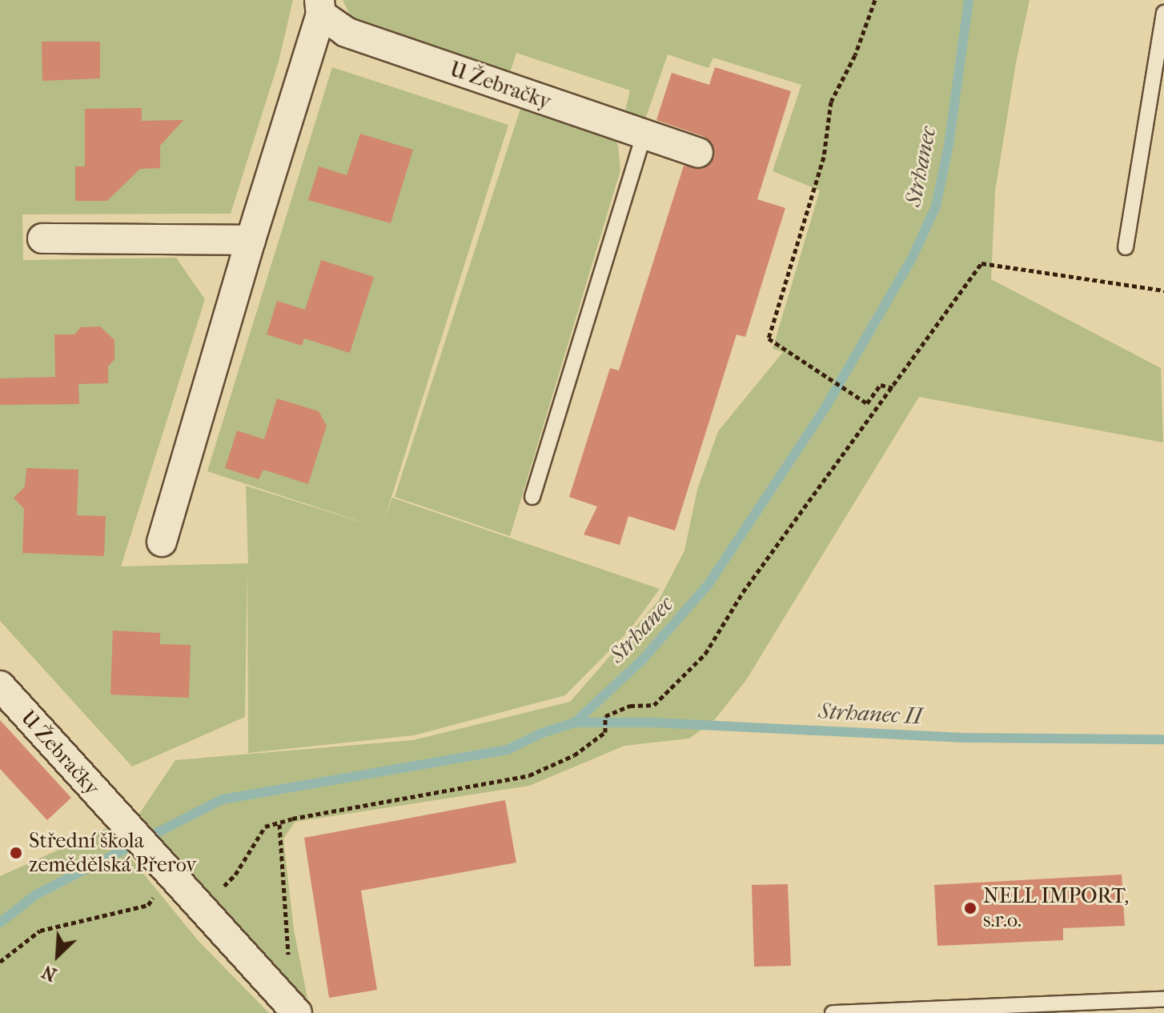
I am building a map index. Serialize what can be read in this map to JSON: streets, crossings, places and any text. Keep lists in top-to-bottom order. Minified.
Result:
{"streets":{"street":["U Žebračky"]},"water":["Strhanec","Strhanec II"],"places":["Střední škola zemědělská Přerov","NELL IMPORT, s.r.o."],"north":"bottom left"}
